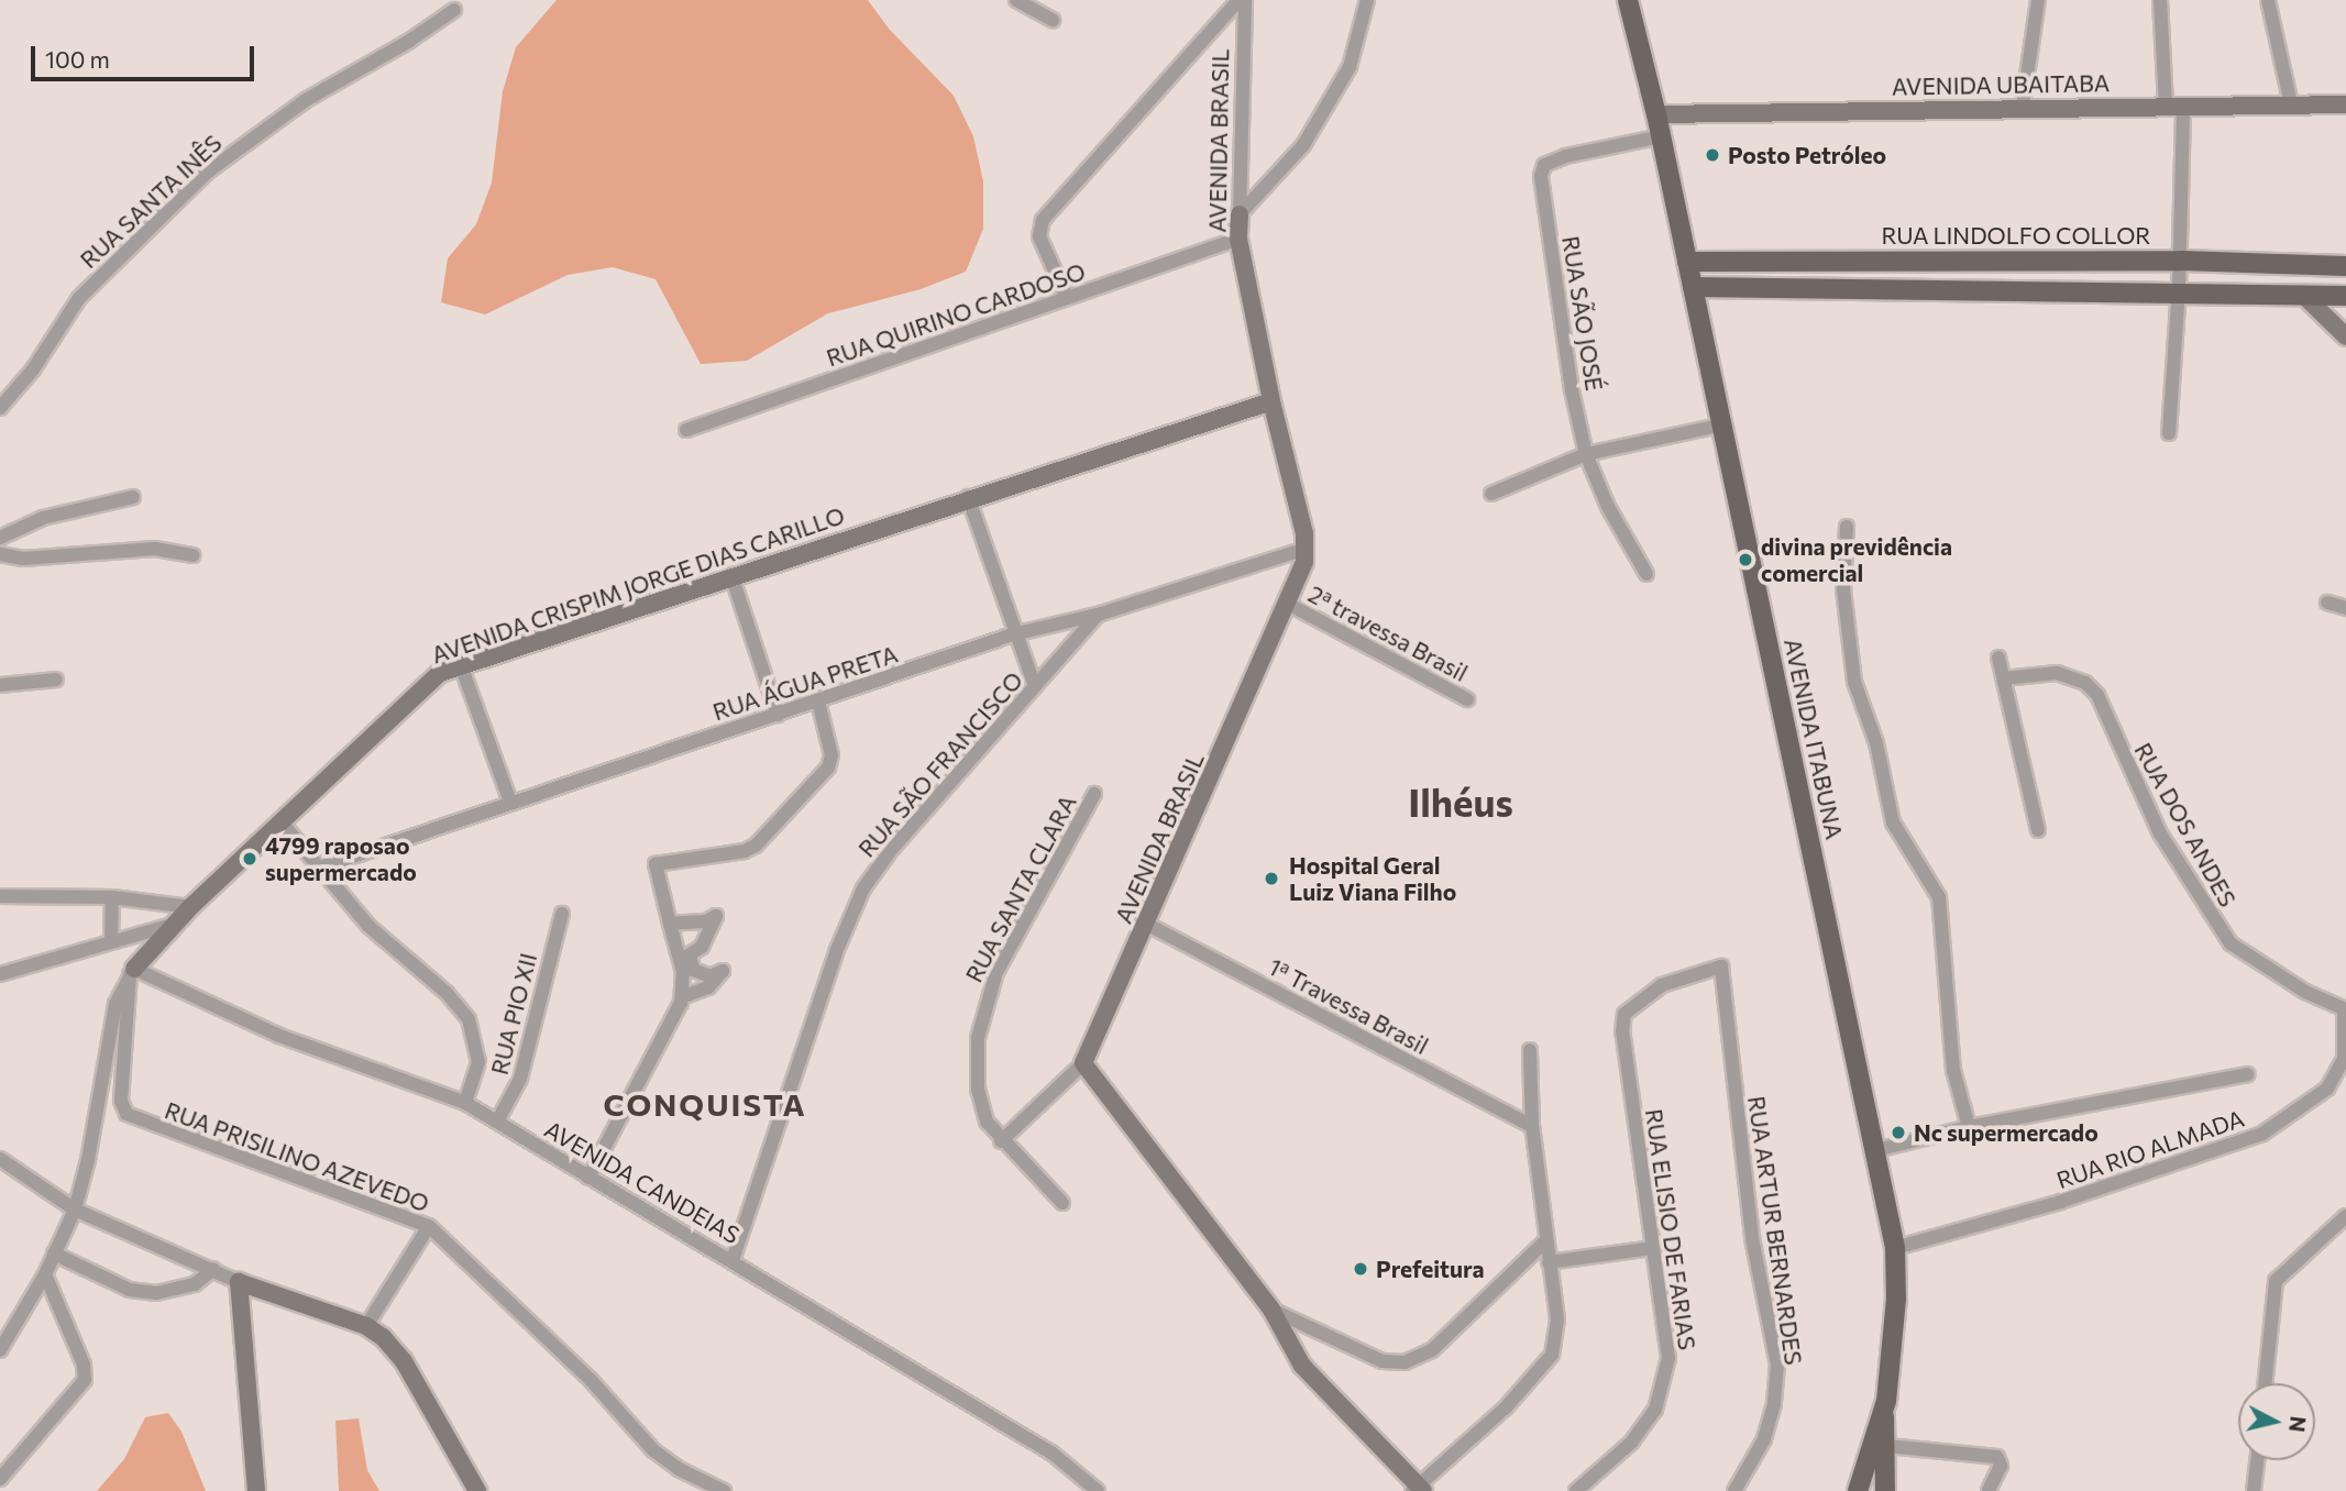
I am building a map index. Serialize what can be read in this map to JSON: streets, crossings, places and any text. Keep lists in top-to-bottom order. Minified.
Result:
{"streets":{"main road":["RUA LINDOLFO COLLOR","AVENIDA ITABUNA"],"street":["AVENIDA UBAITABA","AVENIDA BRASIL","RUA SANTA INÊS","RUA SÃO JOSÉ","RUA QUIRINO CARDOSO","AVENIDA CRISPIM JORGE DIAS CARILLO","2ª travessa Brasil","RUA ÁGUA PRETA","RUA SÃO FRANCISCO","RUA DOS ANDES","RUA SANTA CLARA","1ª Travessa Brasil","RUA PIO XII","RUA RIO ALMADA","RUA PRISILINO AZEVEDO","AVENIDA CANDEIAS","RUA ELISIO DE FARIAS","RUA ARTUR BERNARDES"]},"crossings":[["AVENIDA UBAITABA","AVENIDA ITABUNA"],["AVENIDA BRASIL","RUA QUIRINO CARDOSO"],["AVENIDA BRASIL","AVENIDA CRISPIM JORGE DIAS CARILLO"],["AVENIDA BRASIL","2ª travessa Brasil"],["AVENIDA BRASIL","RUA ÁGUA PRETA"],["AVENIDA BRASIL","1ª Travessa Brasil"],["RUA LINDOLFO COLLOR","AVENIDA ITABUNA"],["RUA SÃO JOSÉ","AVENIDA ITABUNA"],["AVENIDA CRISPIM JORGE DIAS CARILLO","RUA PRISILINO AZEVEDO"],["AVENIDA CRISPIM JORGE DIAS CARILLO","AVENIDA CANDEIAS"],["RUA ÁGUA PRETA","RUA SÃO FRANCISCO"],["AVENIDA ITABUNA","RUA RIO ALMADA"],["RUA SÃO FRANCISCO","AVENIDA CANDEIAS"],["RUA DOS ANDES","RUA RIO ALMADA"],["RUA PIO XII","AVENIDA CANDEIAS"],["RUA PRISILINO AZEVEDO","AVENIDA CANDEIAS"],["RUA ELISIO DE FARIAS","RUA ARTUR BERNARDES"]],"districts":["Ilhéus","CONQUISTA"],"places":["Posto Petróleo","divina previdência comercial","4799 raposao supermercado","Hospital Geral Luiz Viana Filho","Nc supermercado","Prefeitura"],"scale_bar":"100 m","north":"right"}
